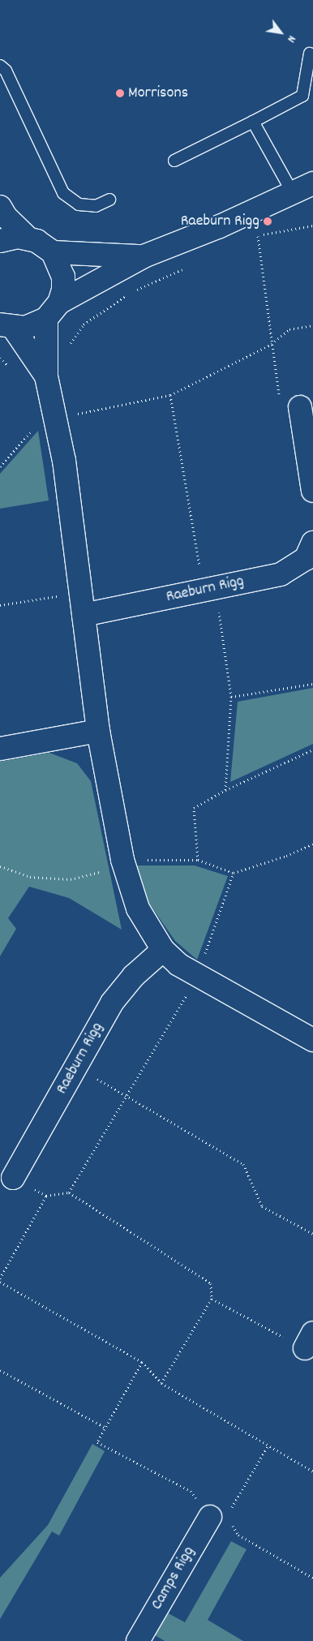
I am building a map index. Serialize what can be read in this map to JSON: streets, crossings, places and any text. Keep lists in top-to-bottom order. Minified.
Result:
{"streets":{"street":["Raeburn Rigg","Camps Rigg"]},"places":["Morrisons","Raeburn Rigg"],"north":"bottom right"}
